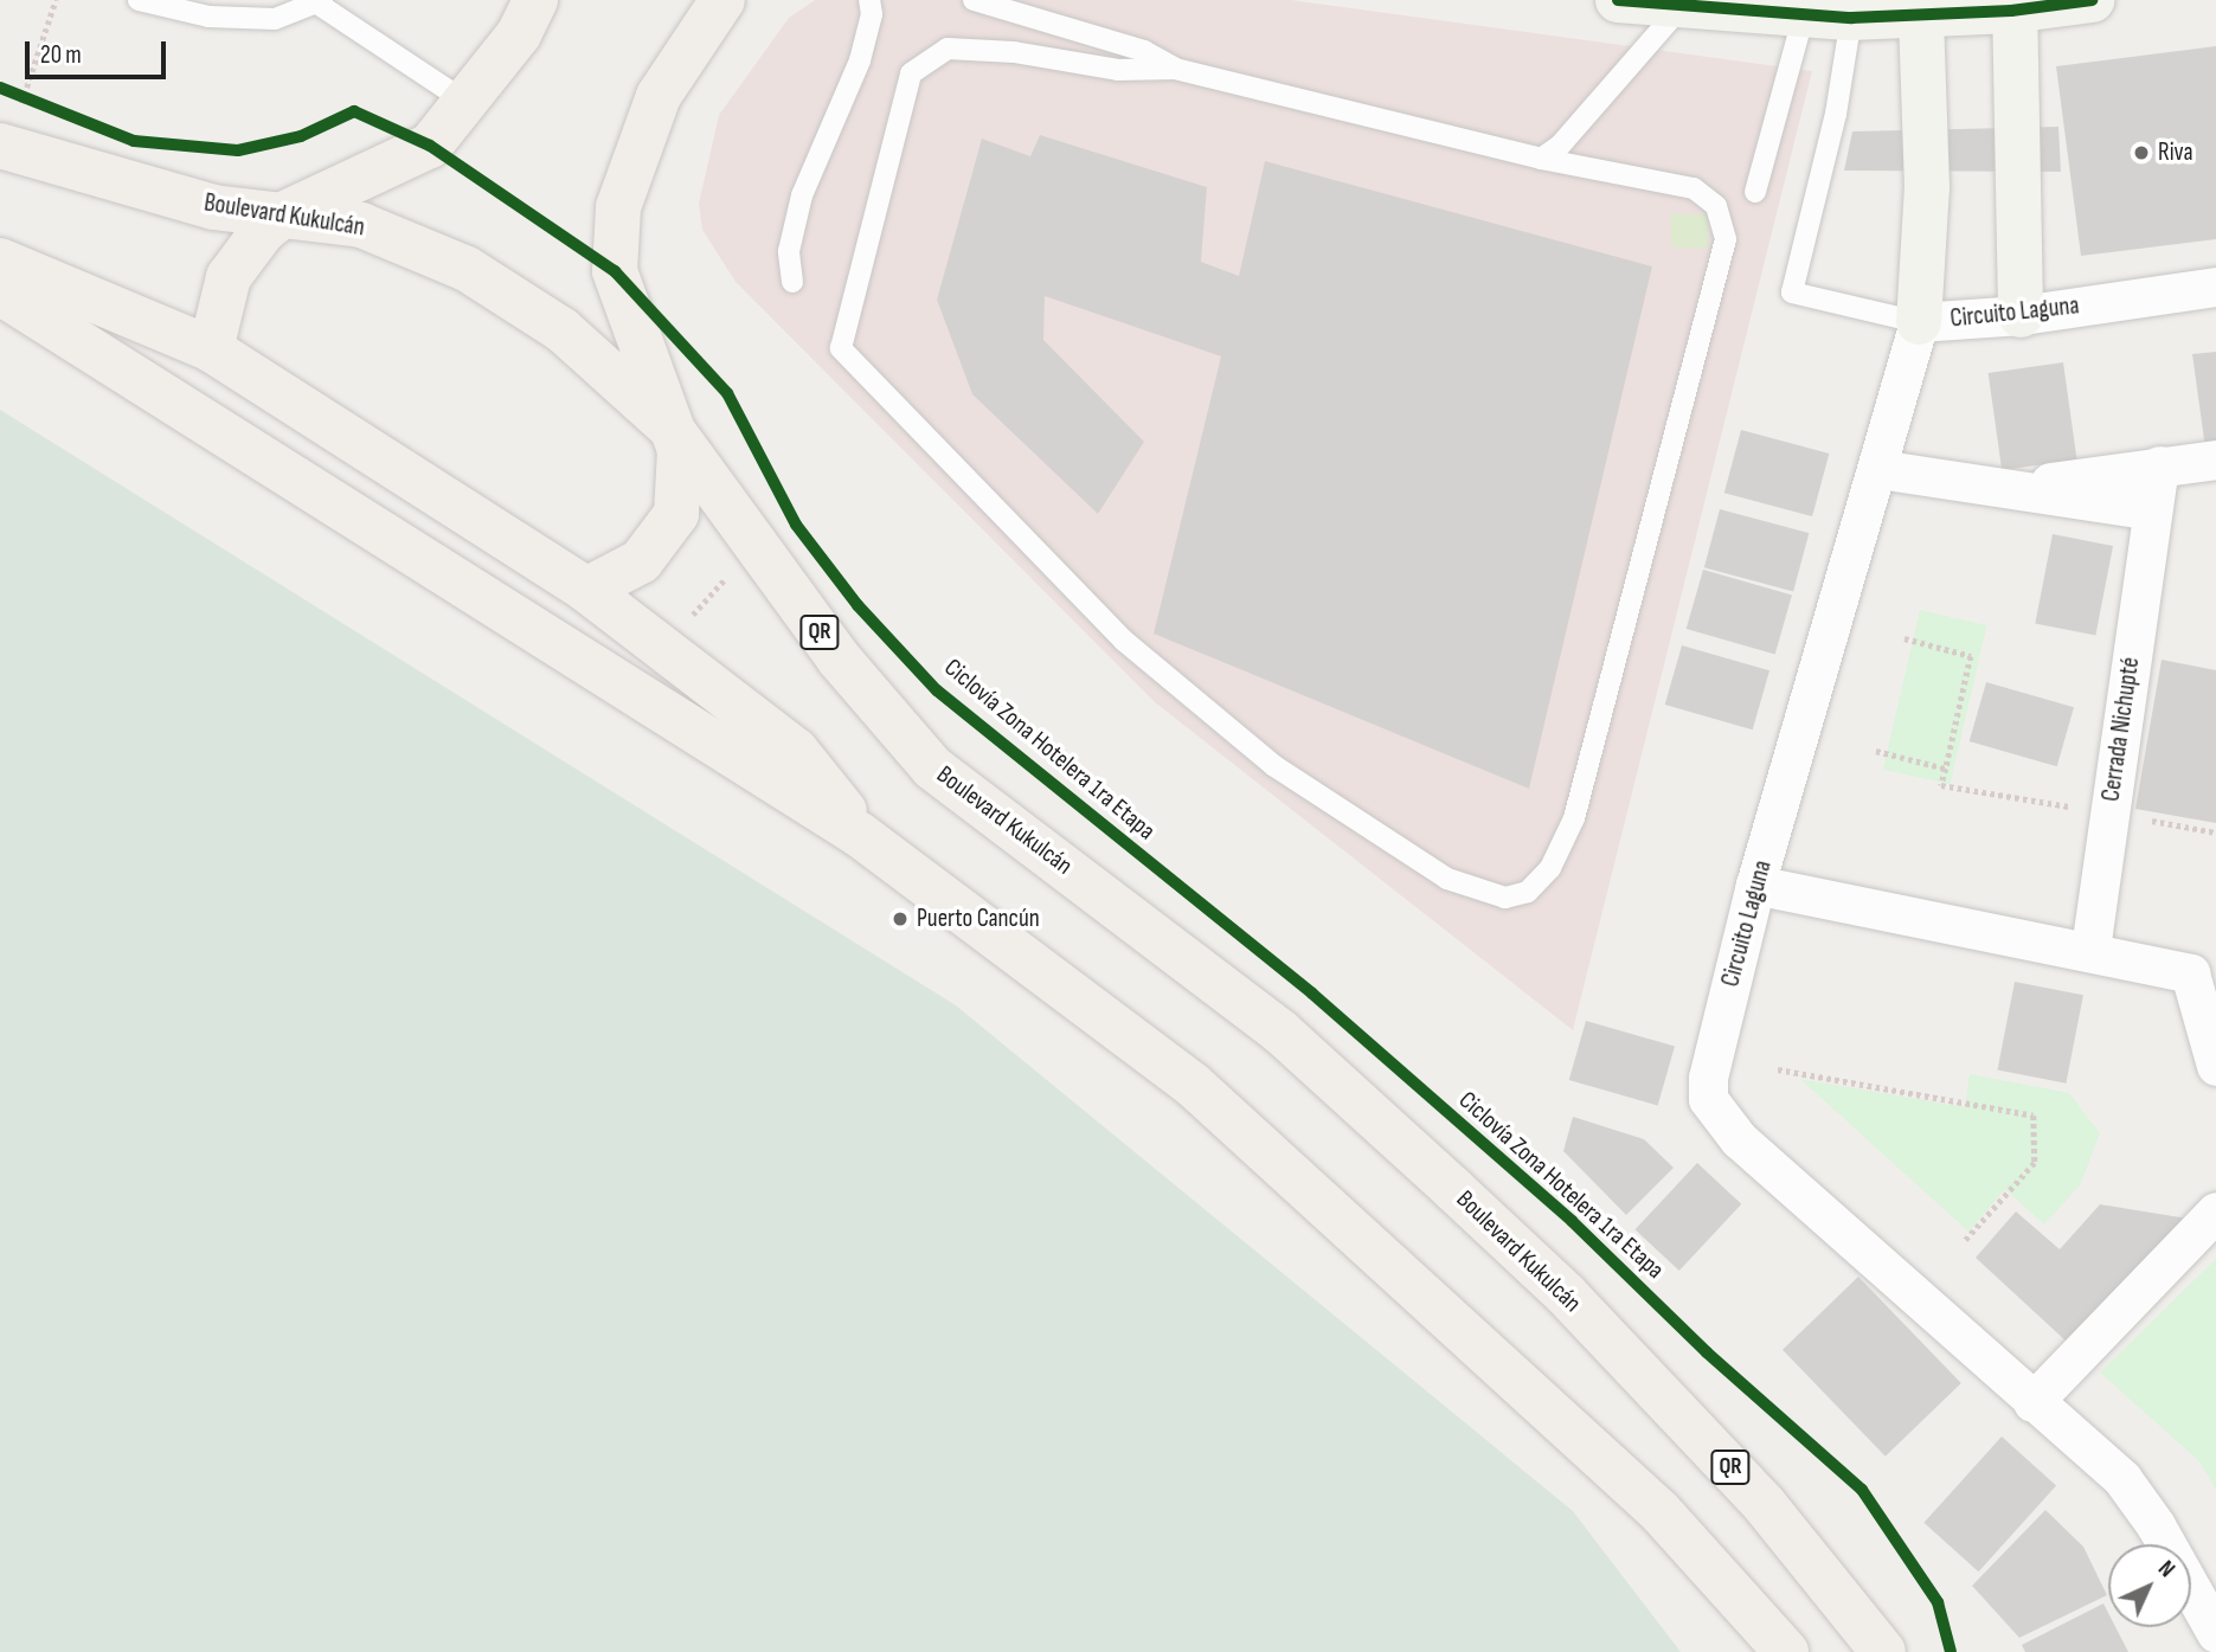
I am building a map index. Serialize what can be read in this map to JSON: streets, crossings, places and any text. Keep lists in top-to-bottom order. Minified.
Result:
{"streets":{"main road":["Boulevard Kukulcán","QR"],"street":["Circuito Laguna","Cerrada Nichupté"],"cycle path":["Ciclovía Zona Hotelera 1ra Etapa"]},"places":["Riva","Puerto Cancún"],"scale_bar":"20 m","north":"top right"}
